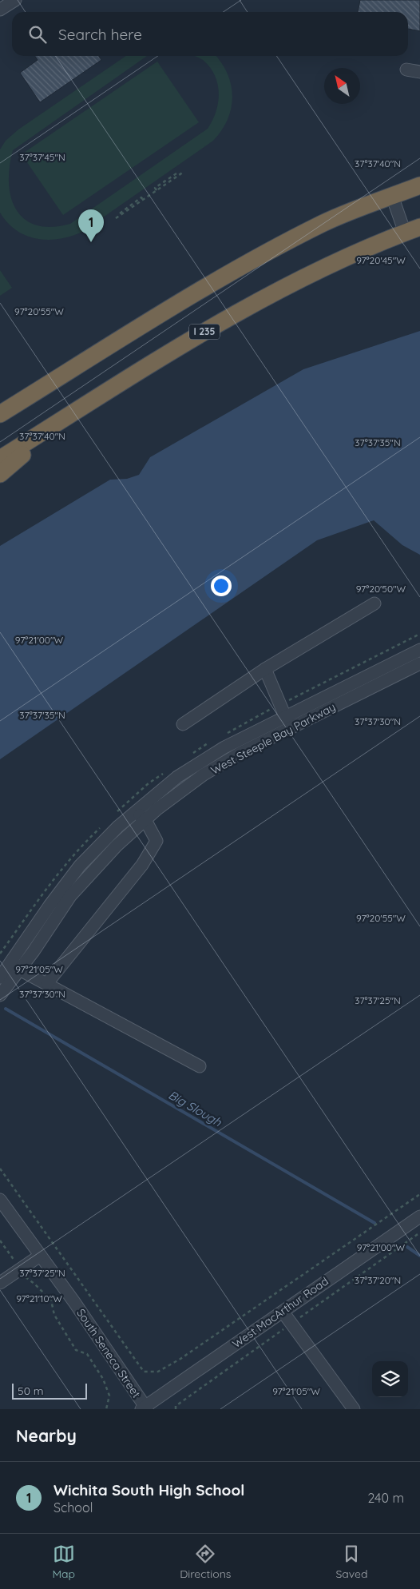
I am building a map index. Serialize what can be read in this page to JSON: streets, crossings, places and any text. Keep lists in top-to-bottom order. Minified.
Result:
{"streets":{"highway":["I 235"],"street":["West Steeple Bay Parkway","West MacArthur Road","South Seneca Street"]},"crossings":[["West MacArthur Road","South Seneca Street"]],"water":["Big Slough"],"scale_bar":"50 m","north":"top left","page":{"search":"Search here","pins":"1","scale":"50 m","heading":"Nearby","list":[{"mark":"1","name":"Wichita South High School","note":"School","value":"240 m"}],"nav":["Map","Directions","Saved"]},"coordinates":["37°37'45\"N","37°37'40\"N","97°20'45\"W","97°20'55\"W","37°37'35\"N","97°20'50\"W","97°21'00\"W","37°37'30\"N","97°21'05\"W","37°37'25\"N","37°37'20\"N","97°21'10\"W"]}
